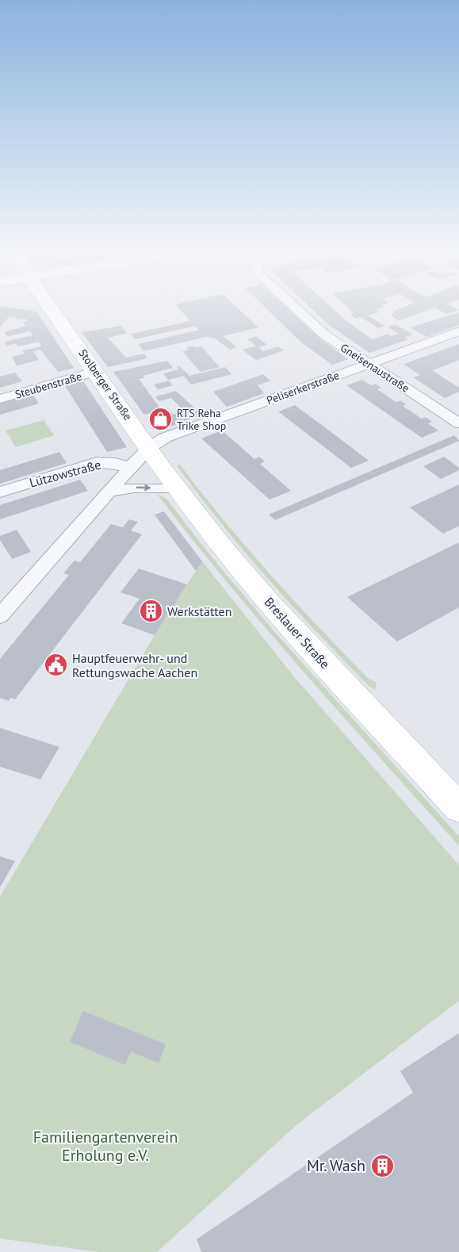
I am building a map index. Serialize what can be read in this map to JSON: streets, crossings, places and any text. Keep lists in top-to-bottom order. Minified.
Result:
{"streets":{"main road":["Stolberger Straße","Breslauer Straße"],"street":["Gneisenaustraße","Steubenstraße","Peliserkerstraße","Lützowstraße"]},"crossings":[["Gneisenaustraße","Peliserkerstraße"],["Stolberger Straße","Steubenstraße"],["Stolberger Straße","Peliserkerstraße"],["Stolberger Straße","Breslauer Straße"],["Peliserkerstraße","Breslauer Straße"]],"parks":["Familiengartenverein Erholung e.V."],"places":{"shop":["RTS Reha Trike Shop"],"building":["Werkstätten","Mr. Wash"],"public building":["Hauptfeuerwehr- und Rettungswache Aachen"]}}
